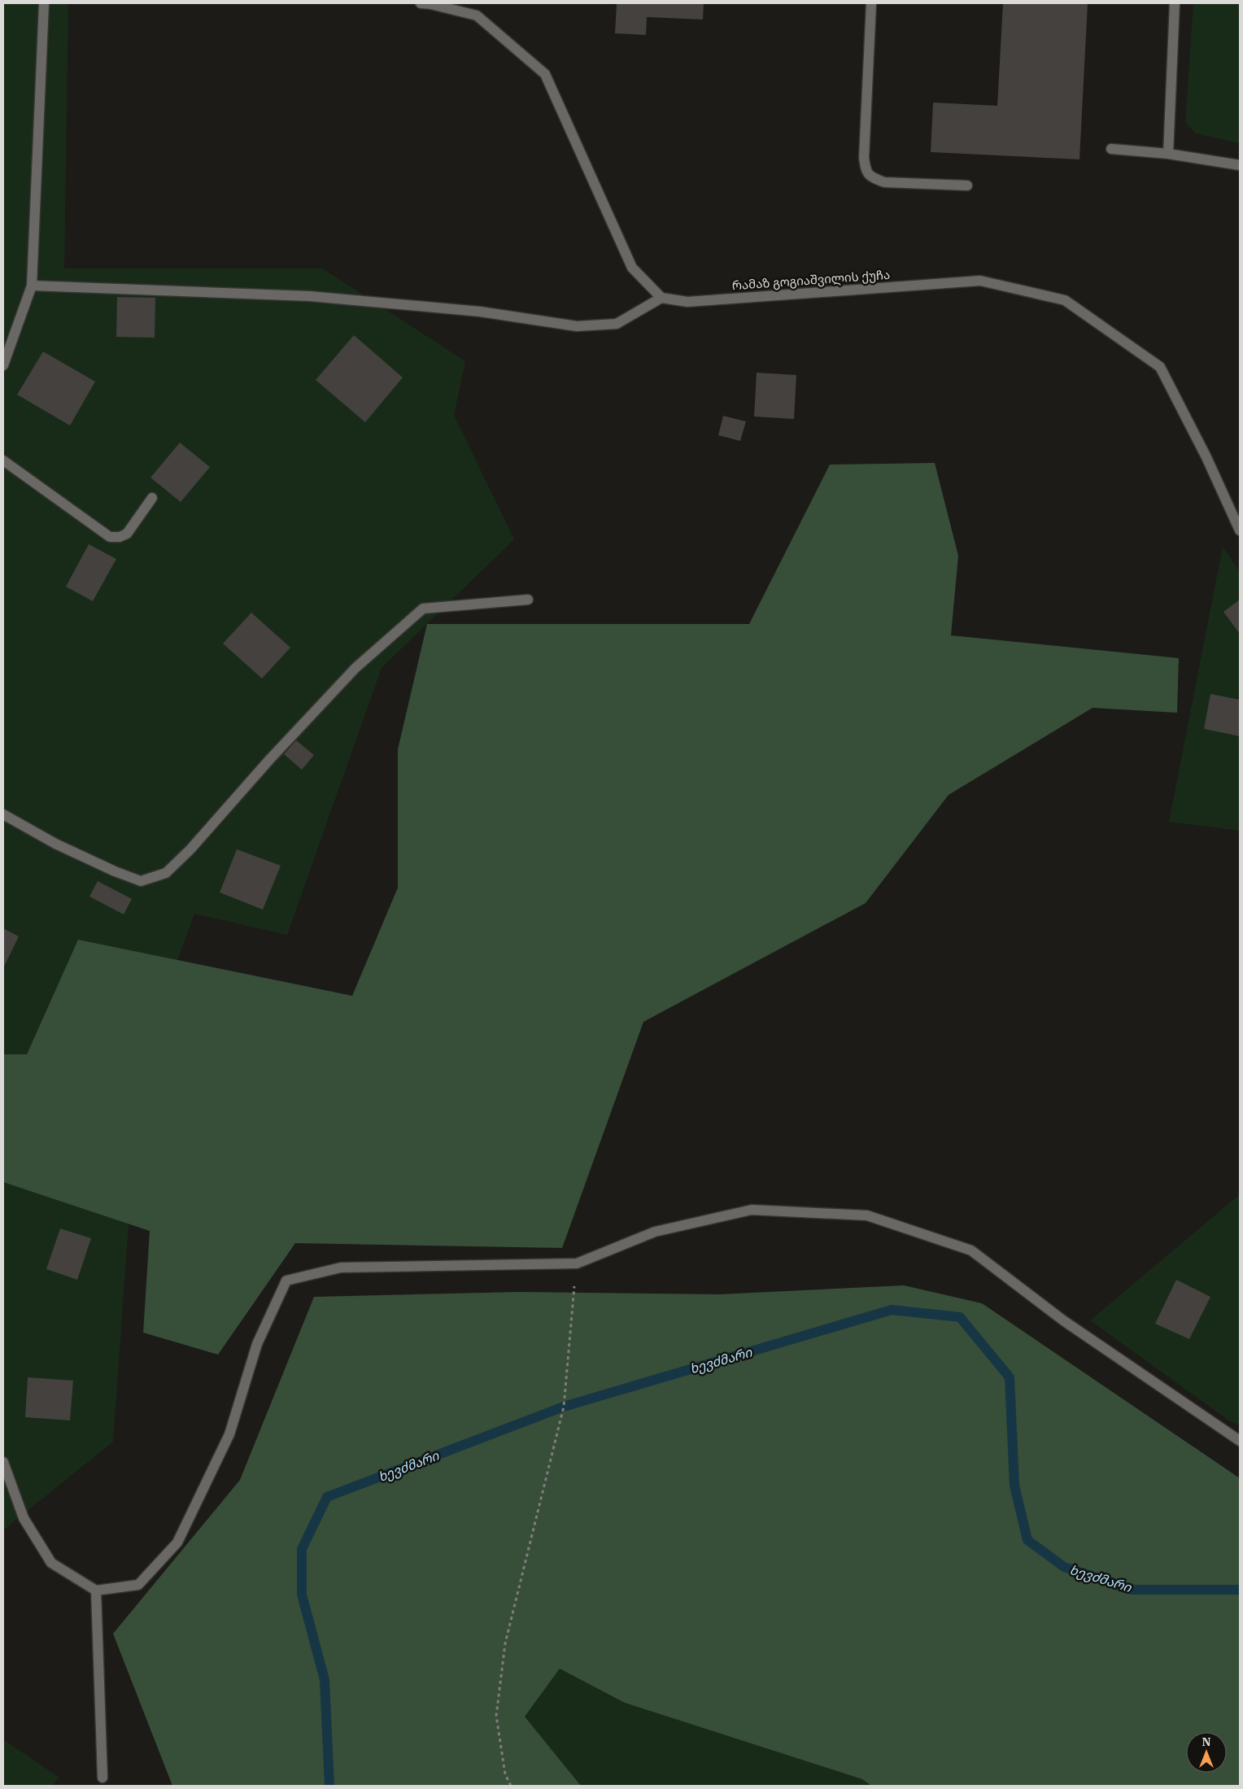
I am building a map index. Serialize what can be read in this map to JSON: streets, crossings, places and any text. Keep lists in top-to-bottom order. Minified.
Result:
{"streets":{"street":["რამაზ გოგიაშვილის ქუჩა"]},"water":["ხევძმარი"],"north":"top"}
